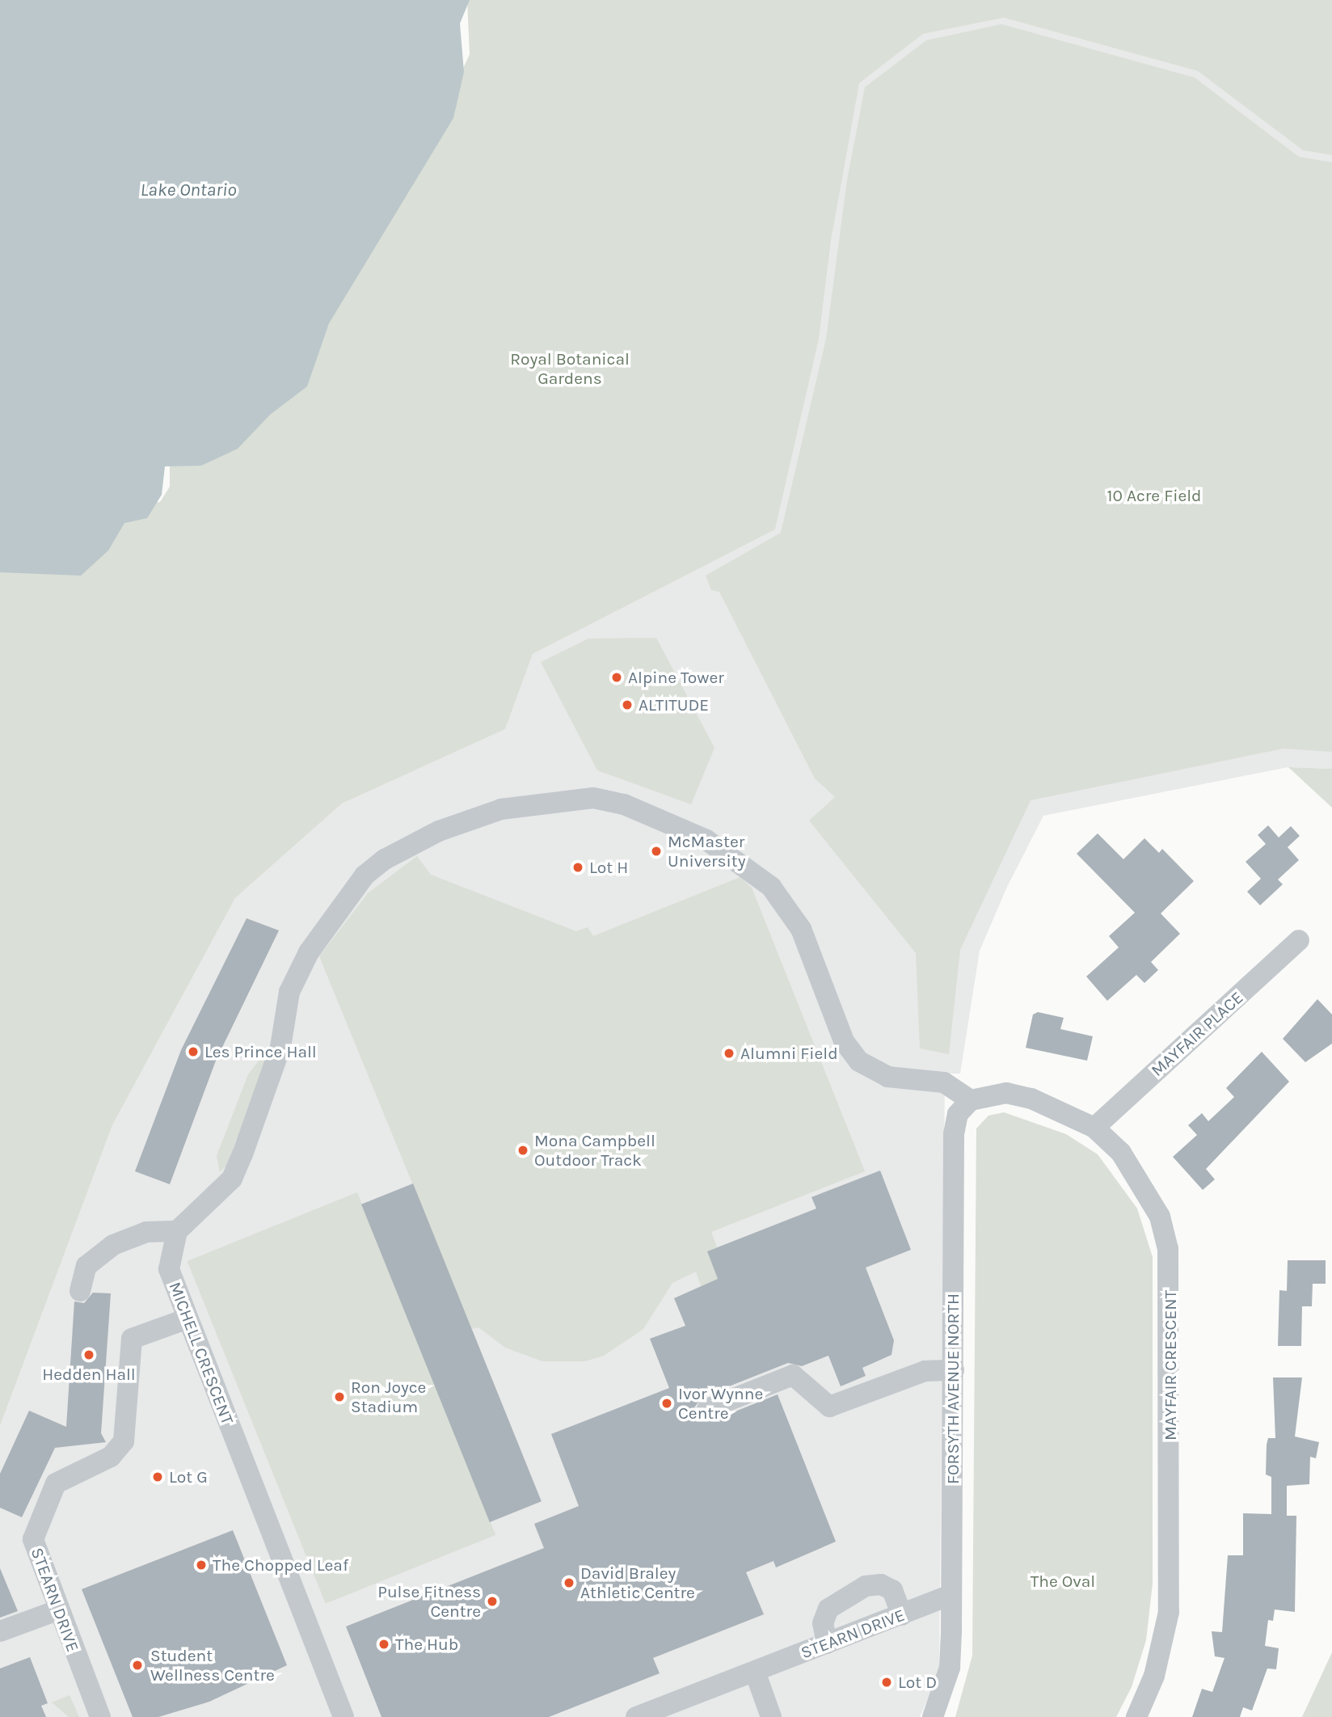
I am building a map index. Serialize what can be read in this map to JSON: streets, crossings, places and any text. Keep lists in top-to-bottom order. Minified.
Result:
{"streets":{"street":["MAYFAIR PLACE","MICHELL CRESCENT","MAYFAIR CRESCENT","FORSYTH AVENUE NORTH","STEARN DRIVE"]},"crossings":[["MAYFAIR PLACE","MAYFAIR CRESCENT"],["MICHELL CRESCENT","STEARN DRIVE"],["MAYFAIR CRESCENT","FORSYTH AVENUE NORTH"],["FORSYTH AVENUE NORTH","STEARN DRIVE"]],"water":["Lake Ontario"],"parks":["Royal Botanical Gardens","10 Acre Field","The Oval"],"places":["Alpine Tower","ALTITUDE","McMaster University","Lot H","Les Prince Hall","Alumni Field","Mona Campbell Outdoor Track","Hedden Hall","Ron Joyce Stadium","Ivor Wynne Centre","Lot G","The Chopped Leaf","David Braley Athletic Centre","Pulse Fitness Centre","The Hub","Student Wellness Centre","Lot D"]}
